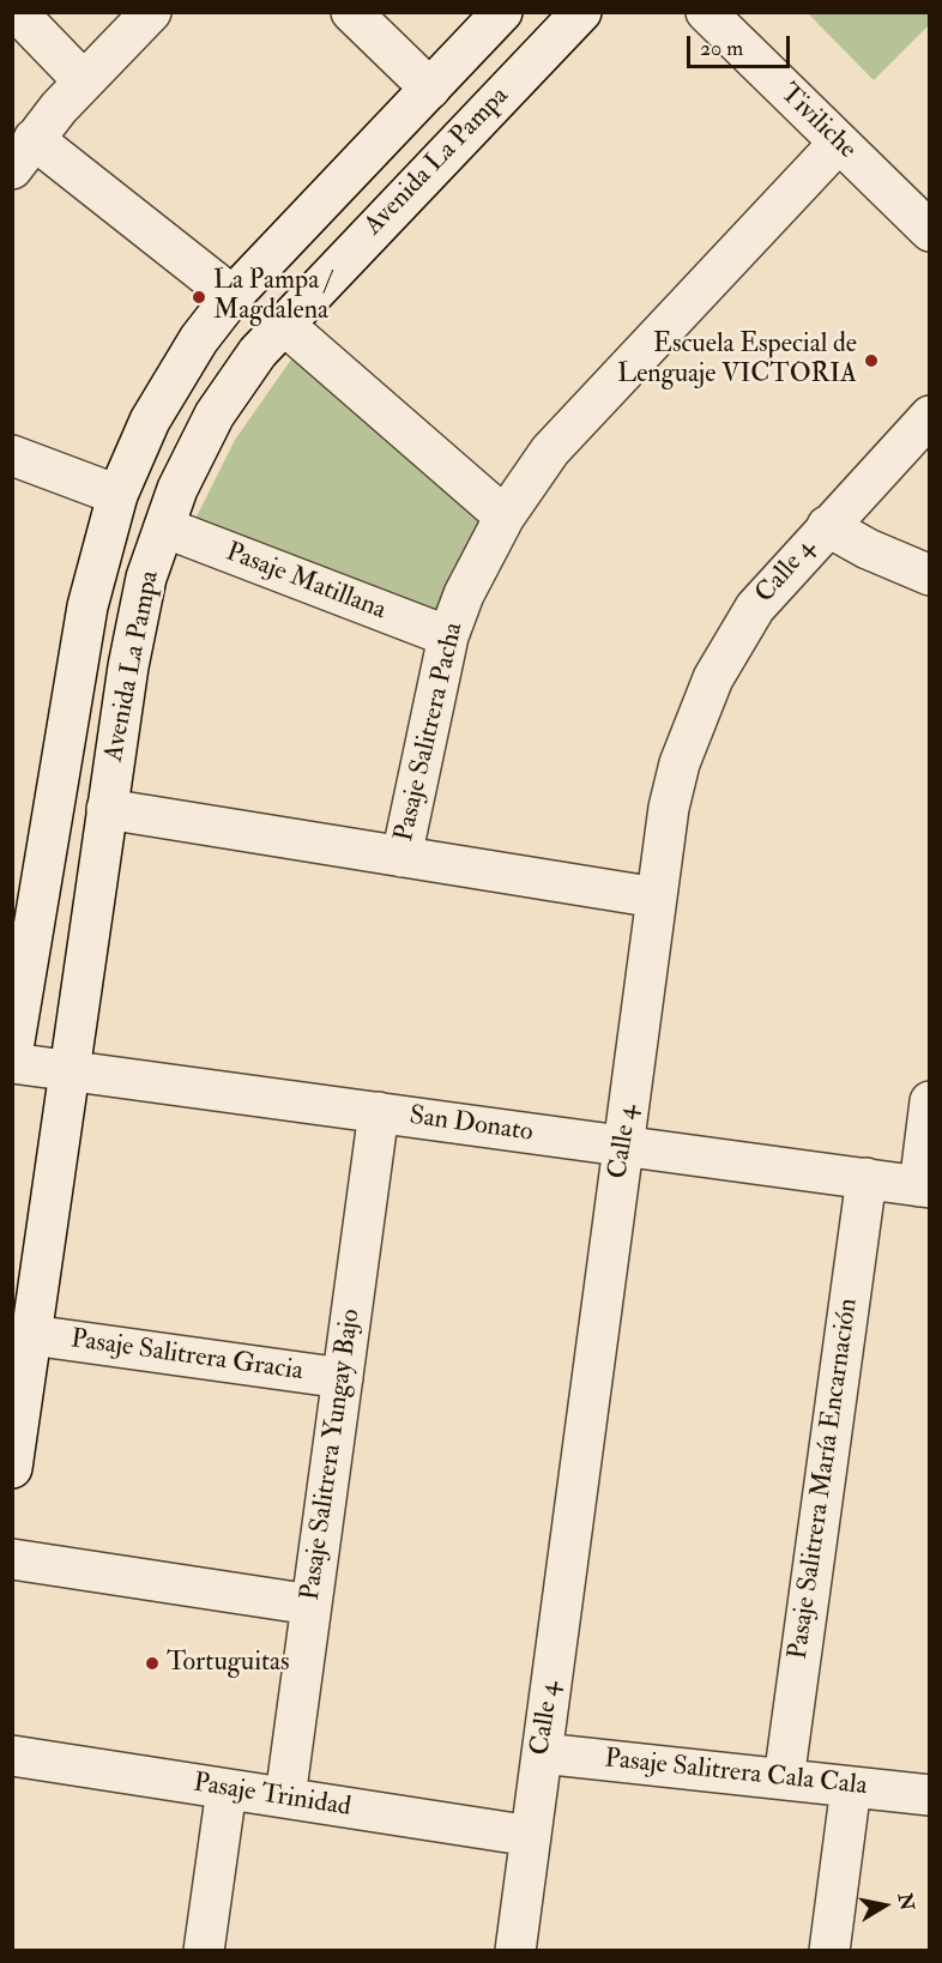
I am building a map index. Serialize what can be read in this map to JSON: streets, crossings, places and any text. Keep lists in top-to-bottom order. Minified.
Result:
{"streets":{"street":["Tiviliche","Avenida La Pampa","Calle 4","Pasaje Matillana","Pasaje Salitrera Pacha","San Donato","Pasaje Salitrera Gracia","Pasaje Salitrera Yungay Bajo","Pasaje Salitrera María Encarnación","Pasaje Salitrera Cala Cala","Pasaje Trinidad"]},"crossings":[["Tiviliche","Pasaje Salitrera Pacha"],["Avenida La Pampa","Pasaje Matillana"],["Avenida La Pampa","San Donato"],["Avenida La Pampa","Pasaje Salitrera Gracia"],["Calle 4","San Donato"],["Calle 4","Pasaje Salitrera Cala Cala"],["Calle 4","Pasaje Trinidad"],["Pasaje Matillana","Pasaje Salitrera Pacha"],["San Donato","Pasaje Salitrera Yungay Bajo"],["San Donato","Pasaje Salitrera María Encarnación"],["Pasaje Salitrera Gracia","Pasaje Salitrera Yungay Bajo"],["Pasaje Salitrera Yungay Bajo","Pasaje Trinidad"],["Pasaje Salitrera María Encarnación","Pasaje Salitrera Cala Cala"]],"places":["La Pampa / Magdalena","Escuela Especial de Lenguaje VICTORIA","Tortuguitas"],"scale_bar":"20 m","north":"right"}
